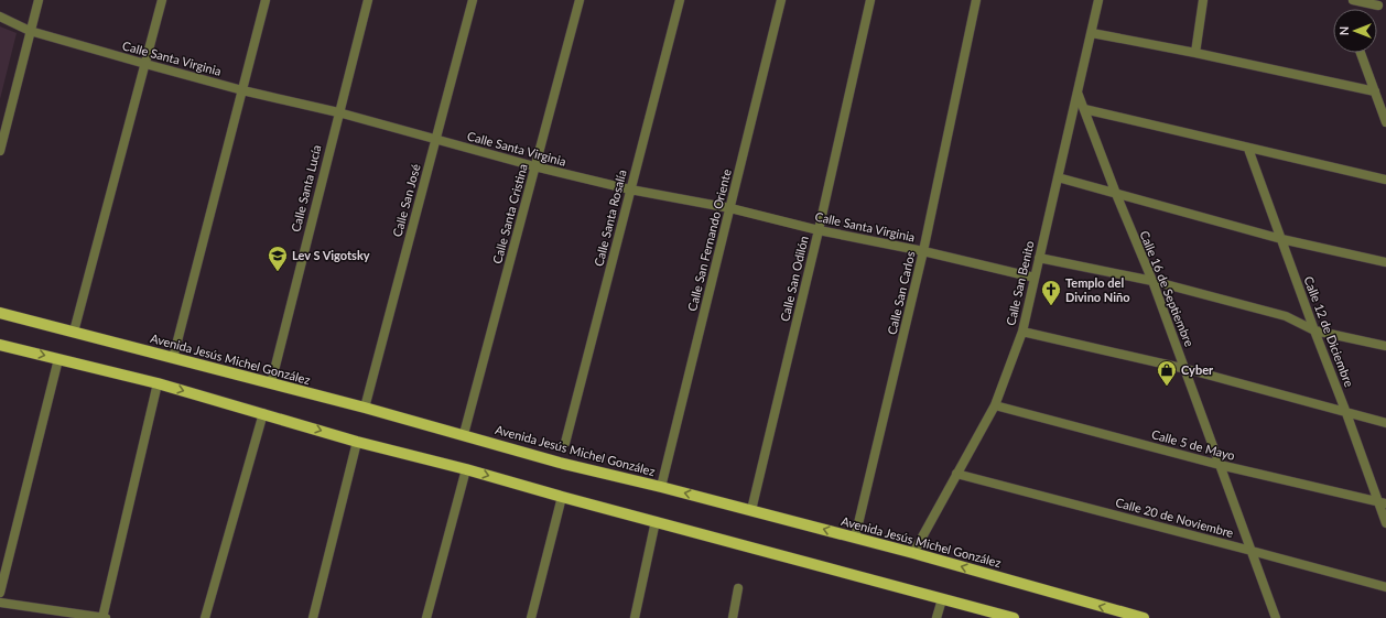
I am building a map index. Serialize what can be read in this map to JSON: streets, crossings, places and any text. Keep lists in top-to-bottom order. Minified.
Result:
{"streets":{"main road":["Avenida Jesús Michel González"],"street":["Calle Santa Virginia","Calle Santa Lucía","Calle San José","Calle Santa Cristina","Calle Santa Rosalía","Calle San Fernando Oriente","Calle San Odilón","Calle San Benito","Calle 16 de Septiembre","Calle San Carlos","Calle 12 de Diciembre","Calle 5 de Mayo","Calle 20 de Noviembre"]},"crossings":[["Calle Santa Virginia","Calle Santa Lucía"],["Calle Santa Virginia","Calle San José"],["Calle Santa Virginia","Calle Santa Cristina"],["Calle Santa Virginia","Calle Santa Rosalía"],["Calle Santa Virginia","Calle San Fernando Oriente"],["Calle Santa Virginia","Calle San Odilón"],["Calle Santa Virginia","Calle San Benito"],["Calle Santa Virginia","Calle San Carlos"],["Calle Santa Lucía","Avenida Jesús Michel González"],["Calle San José","Avenida Jesús Michel González"],["Calle Santa Cristina","Avenida Jesús Michel González"],["Calle San Fernando Oriente","Avenida Jesús Michel González"],["Calle San Odilón","Avenida Jesús Michel González"],["Calle San Benito","Calle 16 de Septiembre"],["Calle San Benito","Avenida Jesús Michel González"],["Calle San Benito","Calle 5 de Mayo"],["Calle San Benito","Calle 20 de Noviembre"],["Calle 16 de Septiembre","Calle 5 de Mayo"],["Calle 16 de Septiembre","Calle 20 de Noviembre"],["Calle San Carlos","Avenida Jesús Michel González"],["Calle 12 de Diciembre","Calle 5 de Mayo"]],"places":{"school or university":["Lev S Vigotsky"],"church":["Templo del Divino Niño"],"shop":["Cyber"]},"north":"left"}
